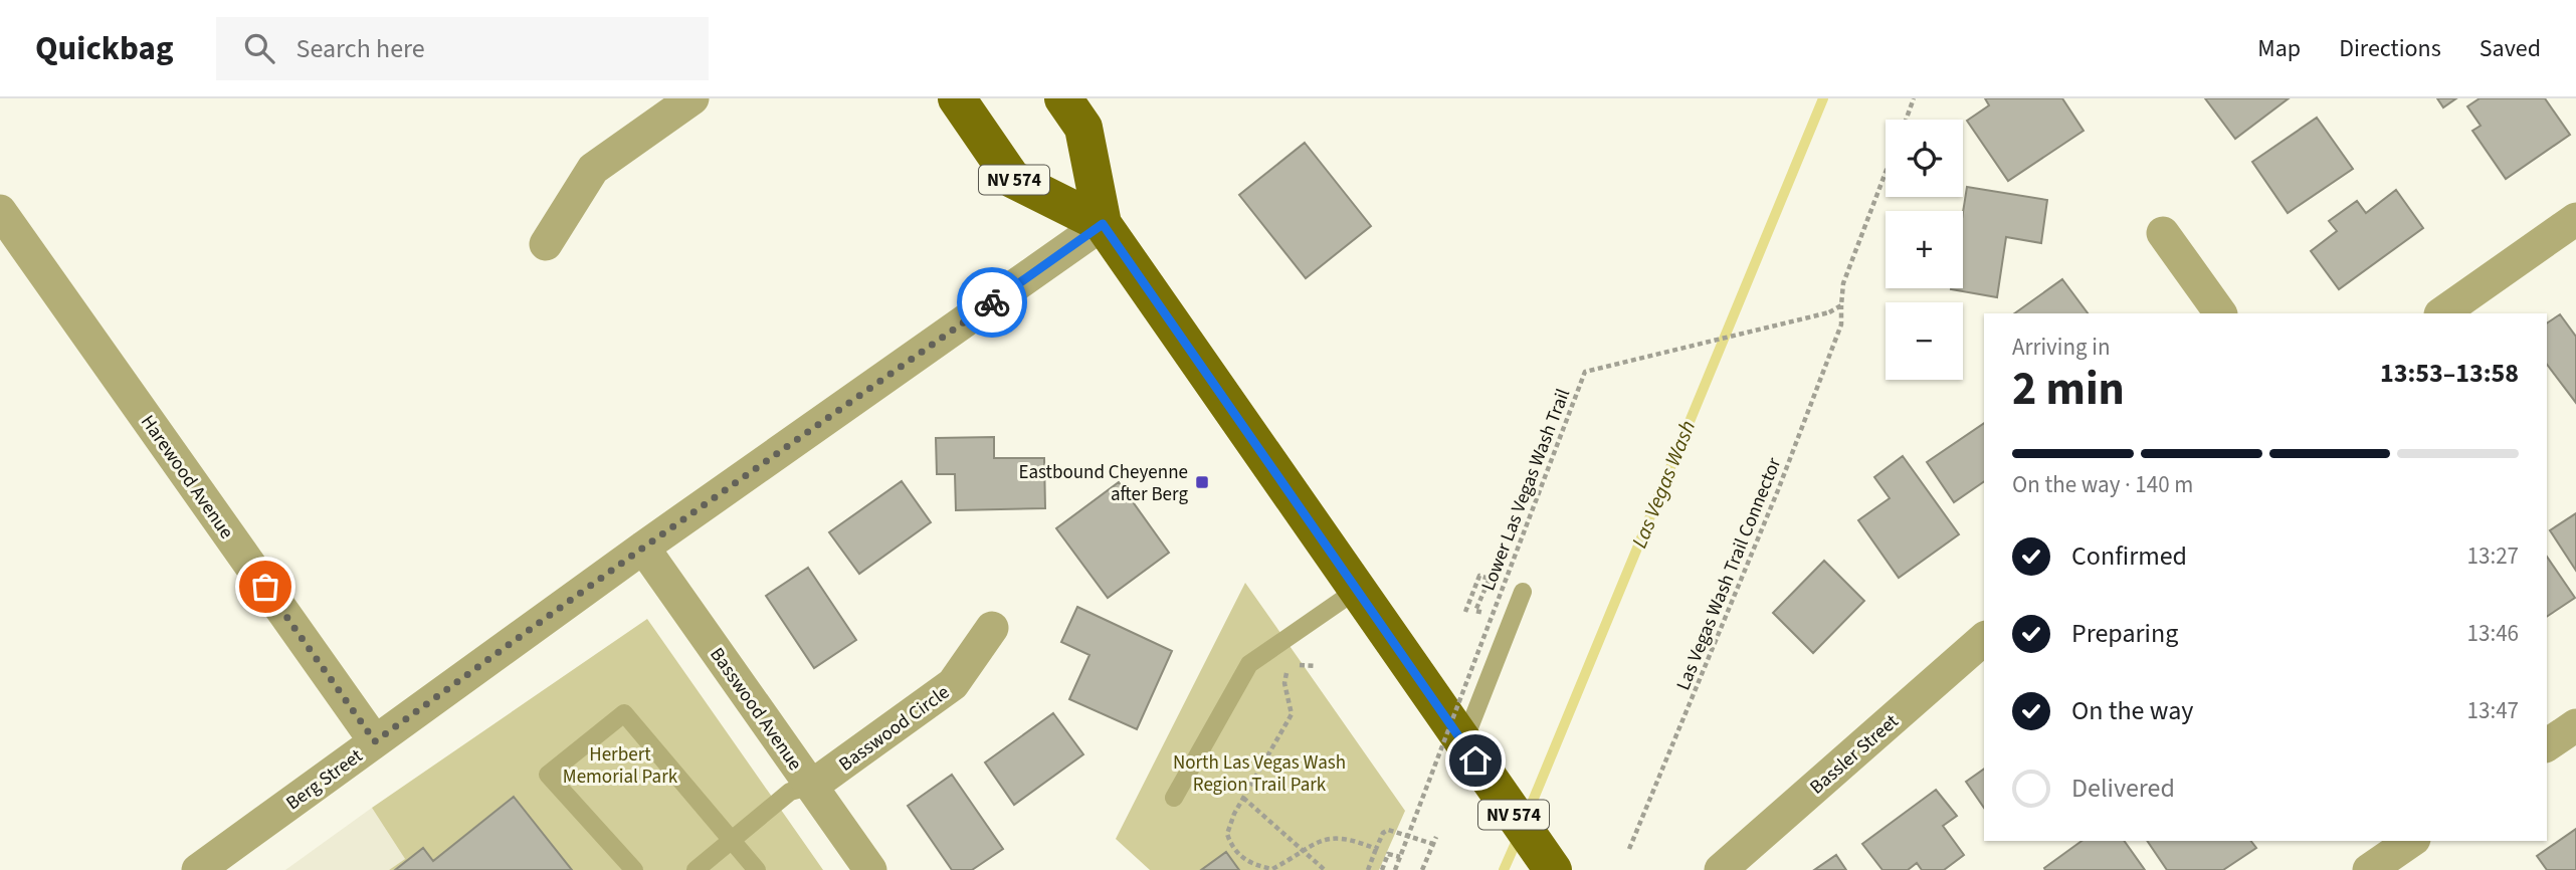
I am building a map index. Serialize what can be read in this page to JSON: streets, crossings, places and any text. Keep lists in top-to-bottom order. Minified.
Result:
{"streets":{"main road":["NV 574"],"street":["Harewood Avenue","Basswood Avenue","Basswood Circle","Bassler Street","Berg Street"],"path":["Lower Las Vegas Wash Trail","Las Vegas Wash Trail Connector"]},"crossings":[["NV 574","Berg Street"],["Harewood Avenue","Berg Street"],["Lower Las Vegas Wash Trail","Las Vegas Wash Trail Connector"],["Basswood Avenue","Basswood Circle"],["Basswood Avenue","Berg Street"]],"water":["Las Vegas Wash"],"parks":["Herbert Memorial Park","North Las Vegas Wash Region Trail Park"],"places":{"transit":["Eastbound Cheyenne after Berg"]},"page":{"header":"Quickbag","search":"Search here","nav":["Map","Directions","Saved"],"map_buttons":["+","−"],"heading":["2 min","Arriving in","13:53–13:58"],"bar":"On the way · 140 m","list":[["Confirmed","13:27"],["Preparing","13:46"],["On the way","13:47"],"Delivered"]}}
